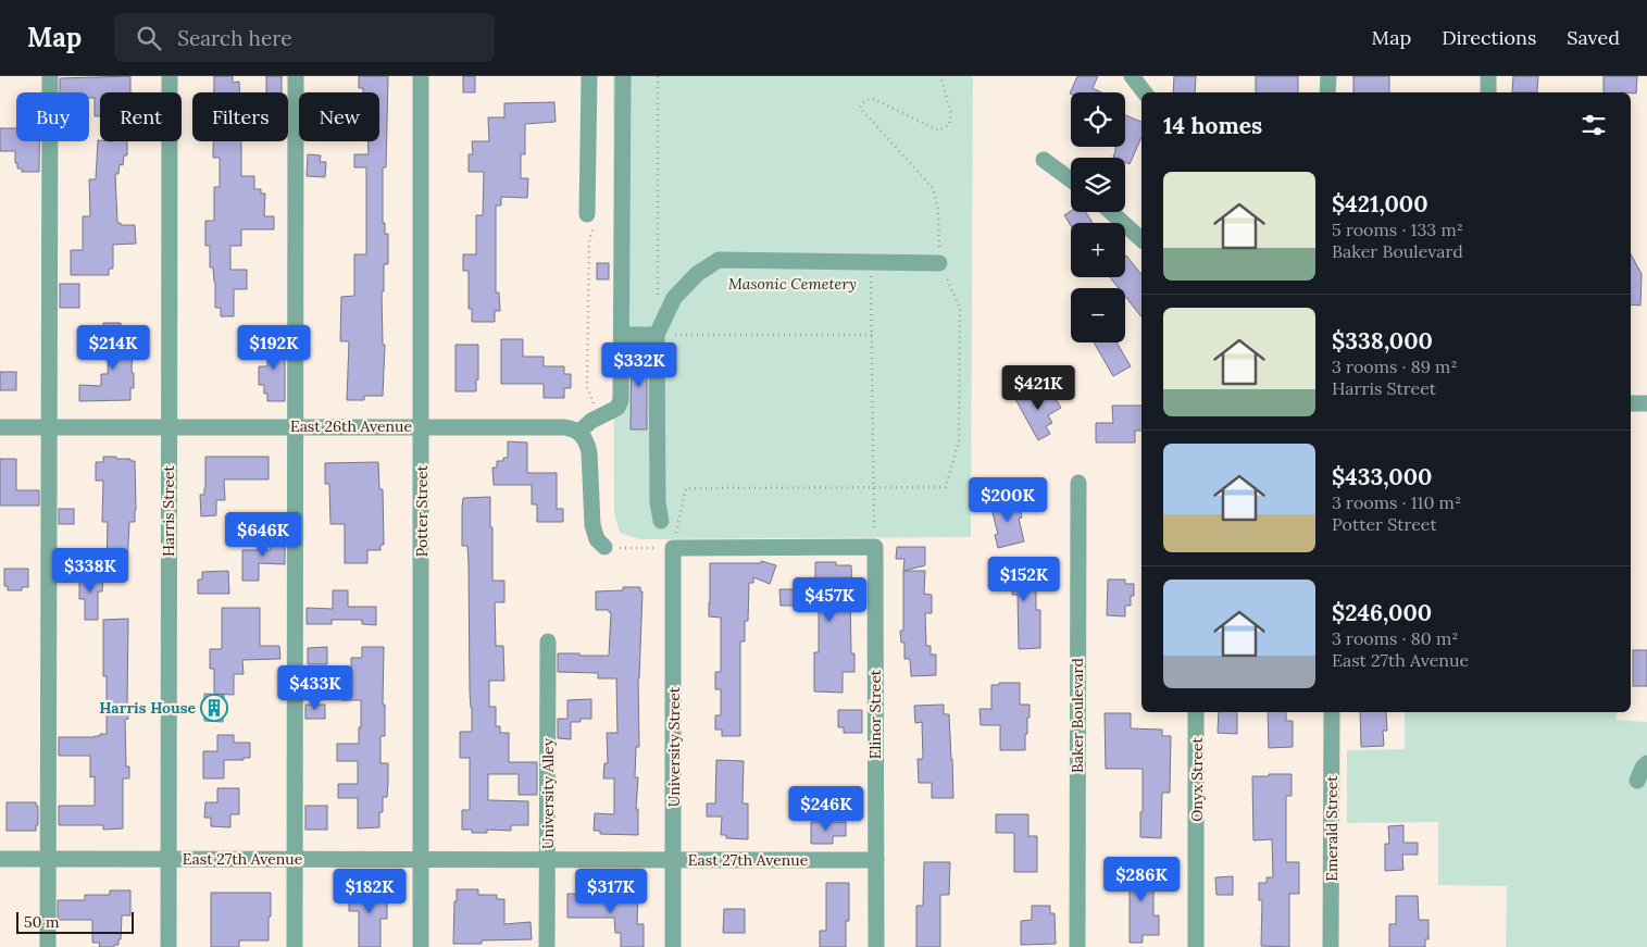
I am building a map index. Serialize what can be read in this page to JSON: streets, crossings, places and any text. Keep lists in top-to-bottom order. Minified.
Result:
{"streets":{"street":["East 26th Avenue","Harris Street","Potter Street","Elinor Street","Baker Boulevard","University Street","Onyx Street","University Alley","Emerald Street","East 27th Avenue"]},"crossings":[["East 26th Avenue","Harris Street"],["East 26th Avenue","Potter Street"],["Harris Street","East 27th Avenue"],["Potter Street","East 27th Avenue"],["Elinor Street","East 27th Avenue"],["University Street","East 27th Avenue"],["University Alley","East 27th Avenue"]],"parks":["Masonic Cemetery"],"places":{"building":["Harris House"]},"scale_bar":"50 m","page":{"header":"Map","search":"Search here","nav":["Map","Directions","Saved"],"map_buttons":["+","−"],"chip":["Buy","Rent","Filters","New"],"heading":"14 homes","list":[{"name":"$421,000","note":"5 rooms · 133 m² · Baker Boulevard"},{"name":"$338,000","note":"3 rooms · 89 m² · Harris Street"},{"name":"$433,000","note":"3 rooms · 110 m² · Potter Street"},{"name":"$246,000","note":"3 rooms · 80 m² · East 27th Avenue"}],"price":["$214K","$192K","$332K","$421K","$200K","$646K","$338K","$152K","$457K","$433K","$246K","$286K","$182K","$317K"],"scale":"50 m"}}
